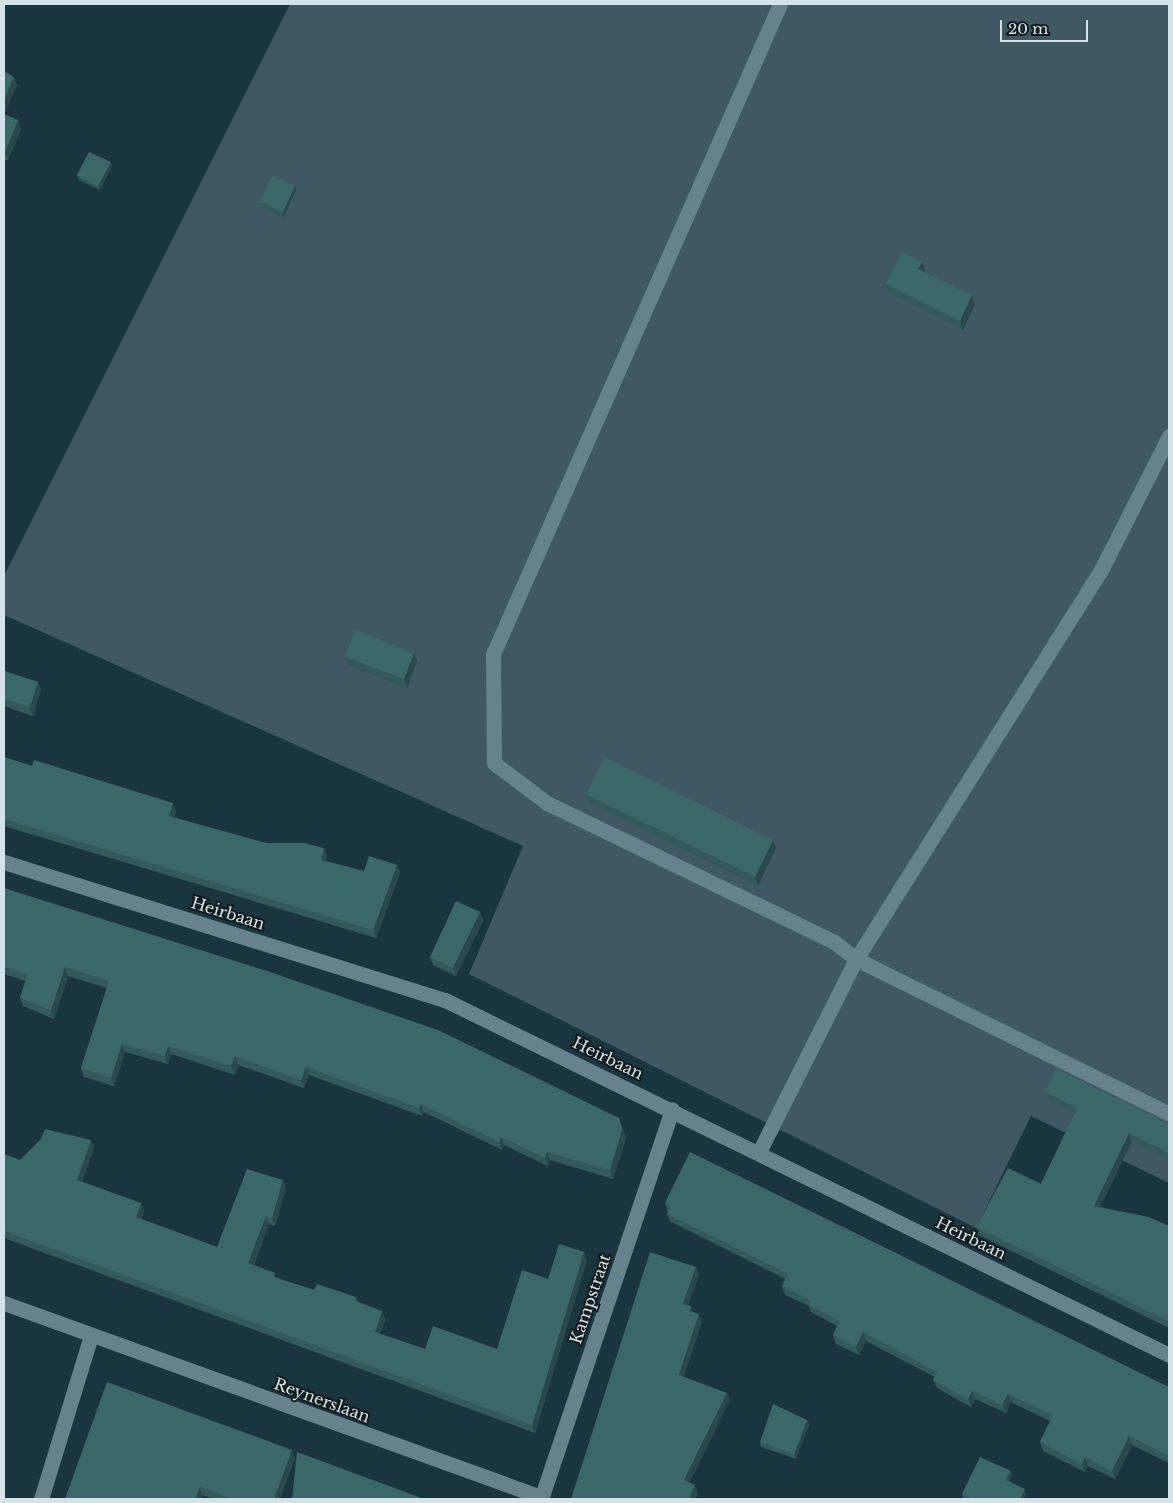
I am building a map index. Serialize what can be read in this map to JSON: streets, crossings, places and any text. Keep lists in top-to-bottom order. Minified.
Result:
{"streets":{"street":["Heirbaan","Kampstraat","Reynerslaan"]},"crossings":[["Heirbaan","Kampstraat"],["Kampstraat","Reynerslaan"]],"scale_bar":"20 m"}
